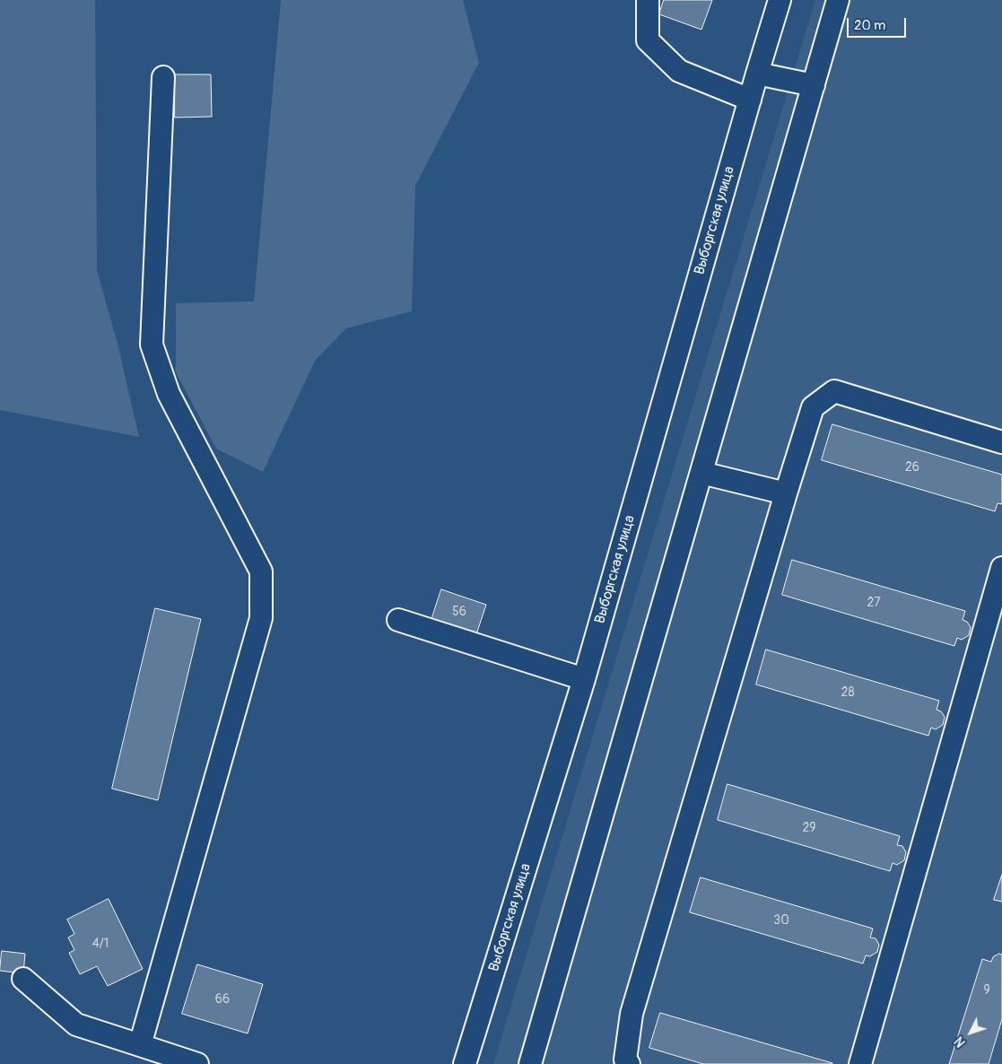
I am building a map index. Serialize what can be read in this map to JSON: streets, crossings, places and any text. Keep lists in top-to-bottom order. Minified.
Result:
{"streets":{"street":["Выборгская улица"]},"house_numbers":["26","27","56","28","29","30","4/1","9","66"],"scale_bar":"20 m","north":"bottom left"}
